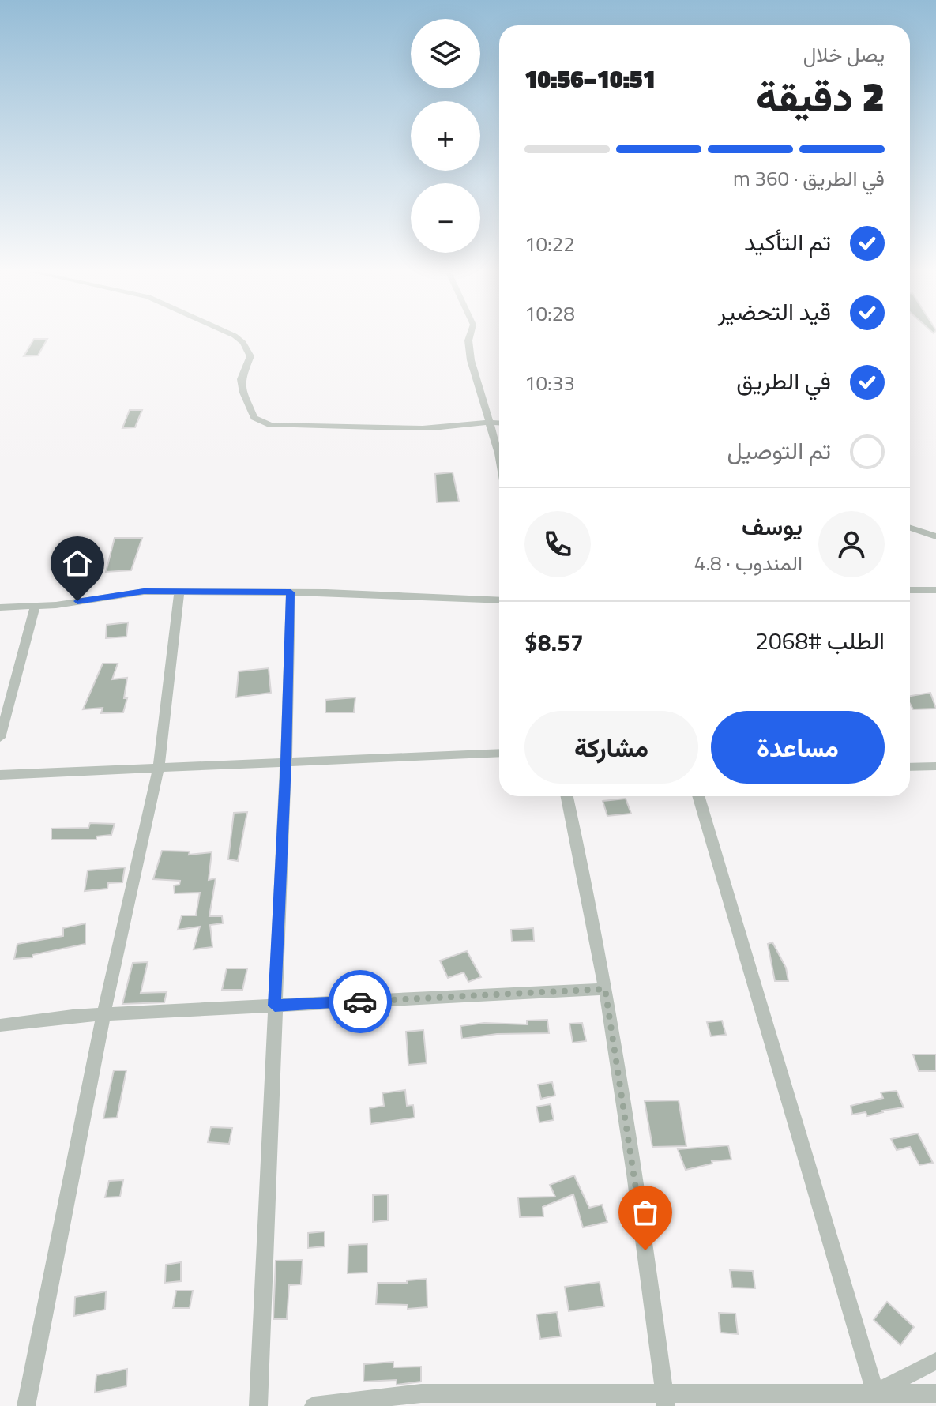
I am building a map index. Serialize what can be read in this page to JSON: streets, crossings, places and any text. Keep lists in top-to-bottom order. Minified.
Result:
{"page":{"map_buttons":["+","−"],"heading":["2 دقيقة","يصل خلال","10:51–10:56"],"panel":["يوسف","المندوب · 4.8","الطلب #2068","$8.57"],"bar":"في الطريق · 360 m","list":[["تم التأكيد","10:22"],["قيد التحضير","10:28"],["في الطريق","10:33"],"تم التوصيل"],"buttons":["مساعدة","مشاركة"]}}
